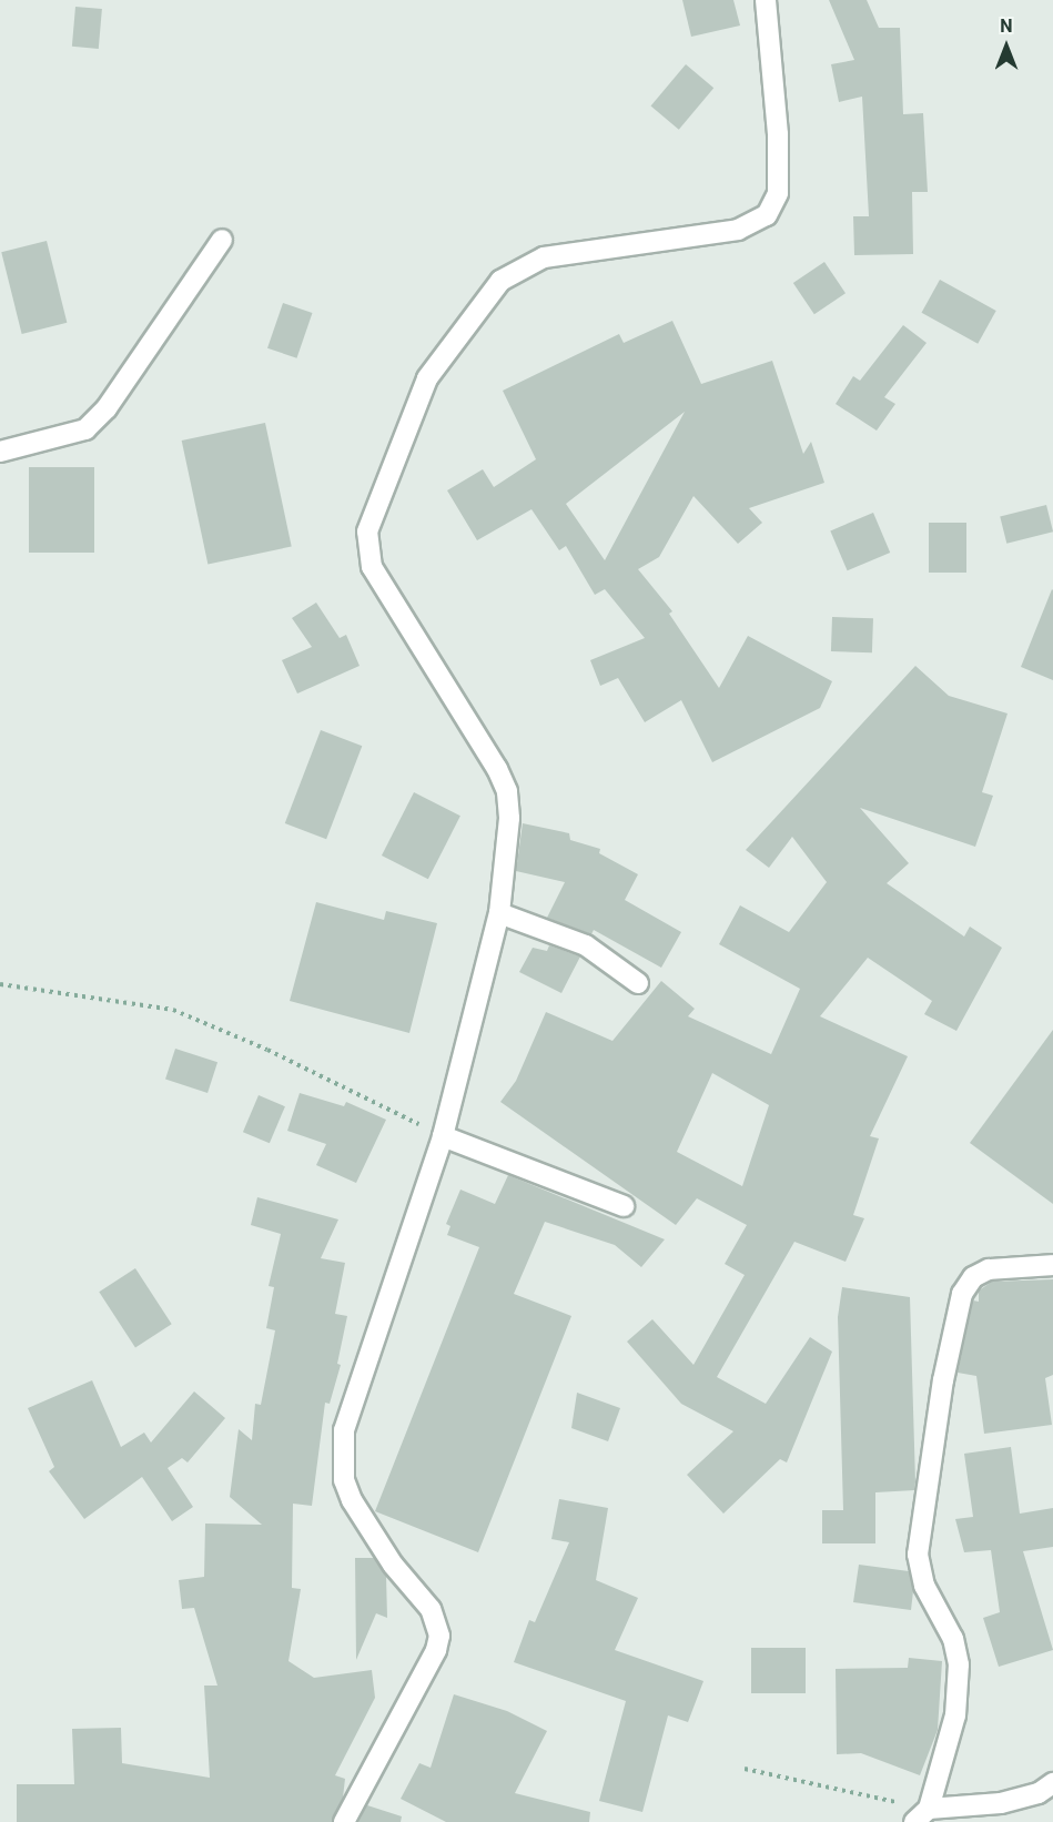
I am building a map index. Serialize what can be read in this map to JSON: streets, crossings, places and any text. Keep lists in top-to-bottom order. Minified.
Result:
{"north":"top"}
